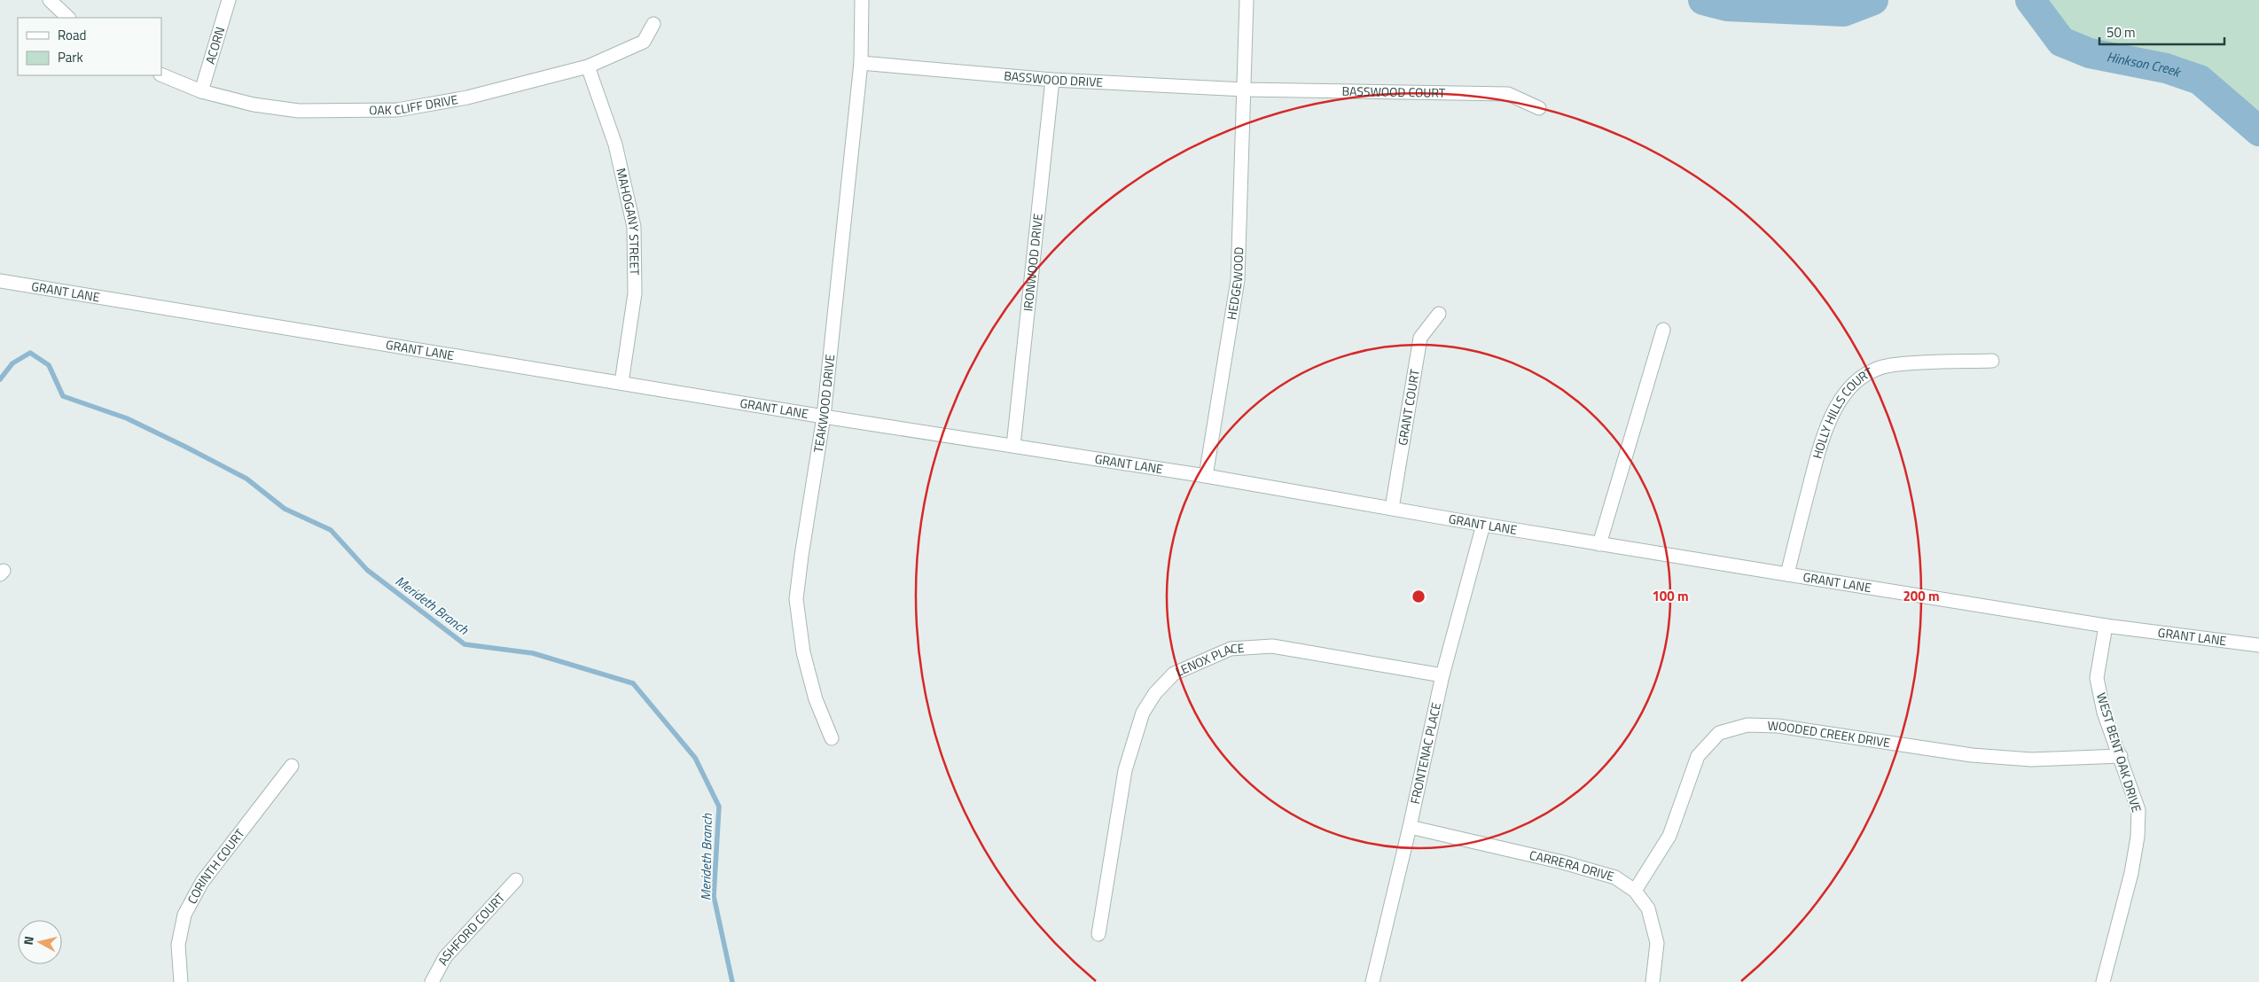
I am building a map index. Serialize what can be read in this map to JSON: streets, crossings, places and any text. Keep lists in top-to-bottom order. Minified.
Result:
{"streets":{"street":["ACORN","BASSWOOD DRIVE","BASSWOOD COURT","OAK CLIFF DRIVE","MAHOGANY STREET","IRONWOOD DRIVE","HEDGEWOOD","GRANT LANE","TEAKWOOD DRIVE","GRANT COURT","HOLLY HILLS COURT","LENOX PLACE","WOODED CREEK DRIVE","WEST BENT OAK DRIVE","FRONTENAC PLACE","CORINTH COURT","CARRERA DRIVE","ASHFORD COURT"]},"crossings":[["ACORN","OAK CLIFF DRIVE"],["BASSWOOD DRIVE","BASSWOOD COURT"],["BASSWOOD DRIVE","IRONWOOD DRIVE"],["BASSWOOD DRIVE","HEDGEWOOD"],["BASSWOOD DRIVE","TEAKWOOD DRIVE"],["BASSWOOD COURT","HEDGEWOOD"],["OAK CLIFF DRIVE","MAHOGANY STREET"],["MAHOGANY STREET","GRANT LANE"],["IRONWOOD DRIVE","GRANT LANE"],["HEDGEWOOD","GRANT LANE"],["GRANT LANE","TEAKWOOD DRIVE"],["GRANT LANE","GRANT COURT"],["GRANT LANE","HOLLY HILLS COURT"],["GRANT LANE","WEST BENT OAK DRIVE"],["GRANT LANE","FRONTENAC PLACE"],["LENOX PLACE","FRONTENAC PLACE"],["WOODED CREEK DRIVE","WEST BENT OAK DRIVE"],["WOODED CREEK DRIVE","CARRERA DRIVE"],["FRONTENAC PLACE","CARRERA DRIVE"]],"water":["Hinkson Creek","Merideth Branch"],"legend":["Road","Park"],"scale_bar":"50 m","north":"left","rings":["100 m","200 m"]}
